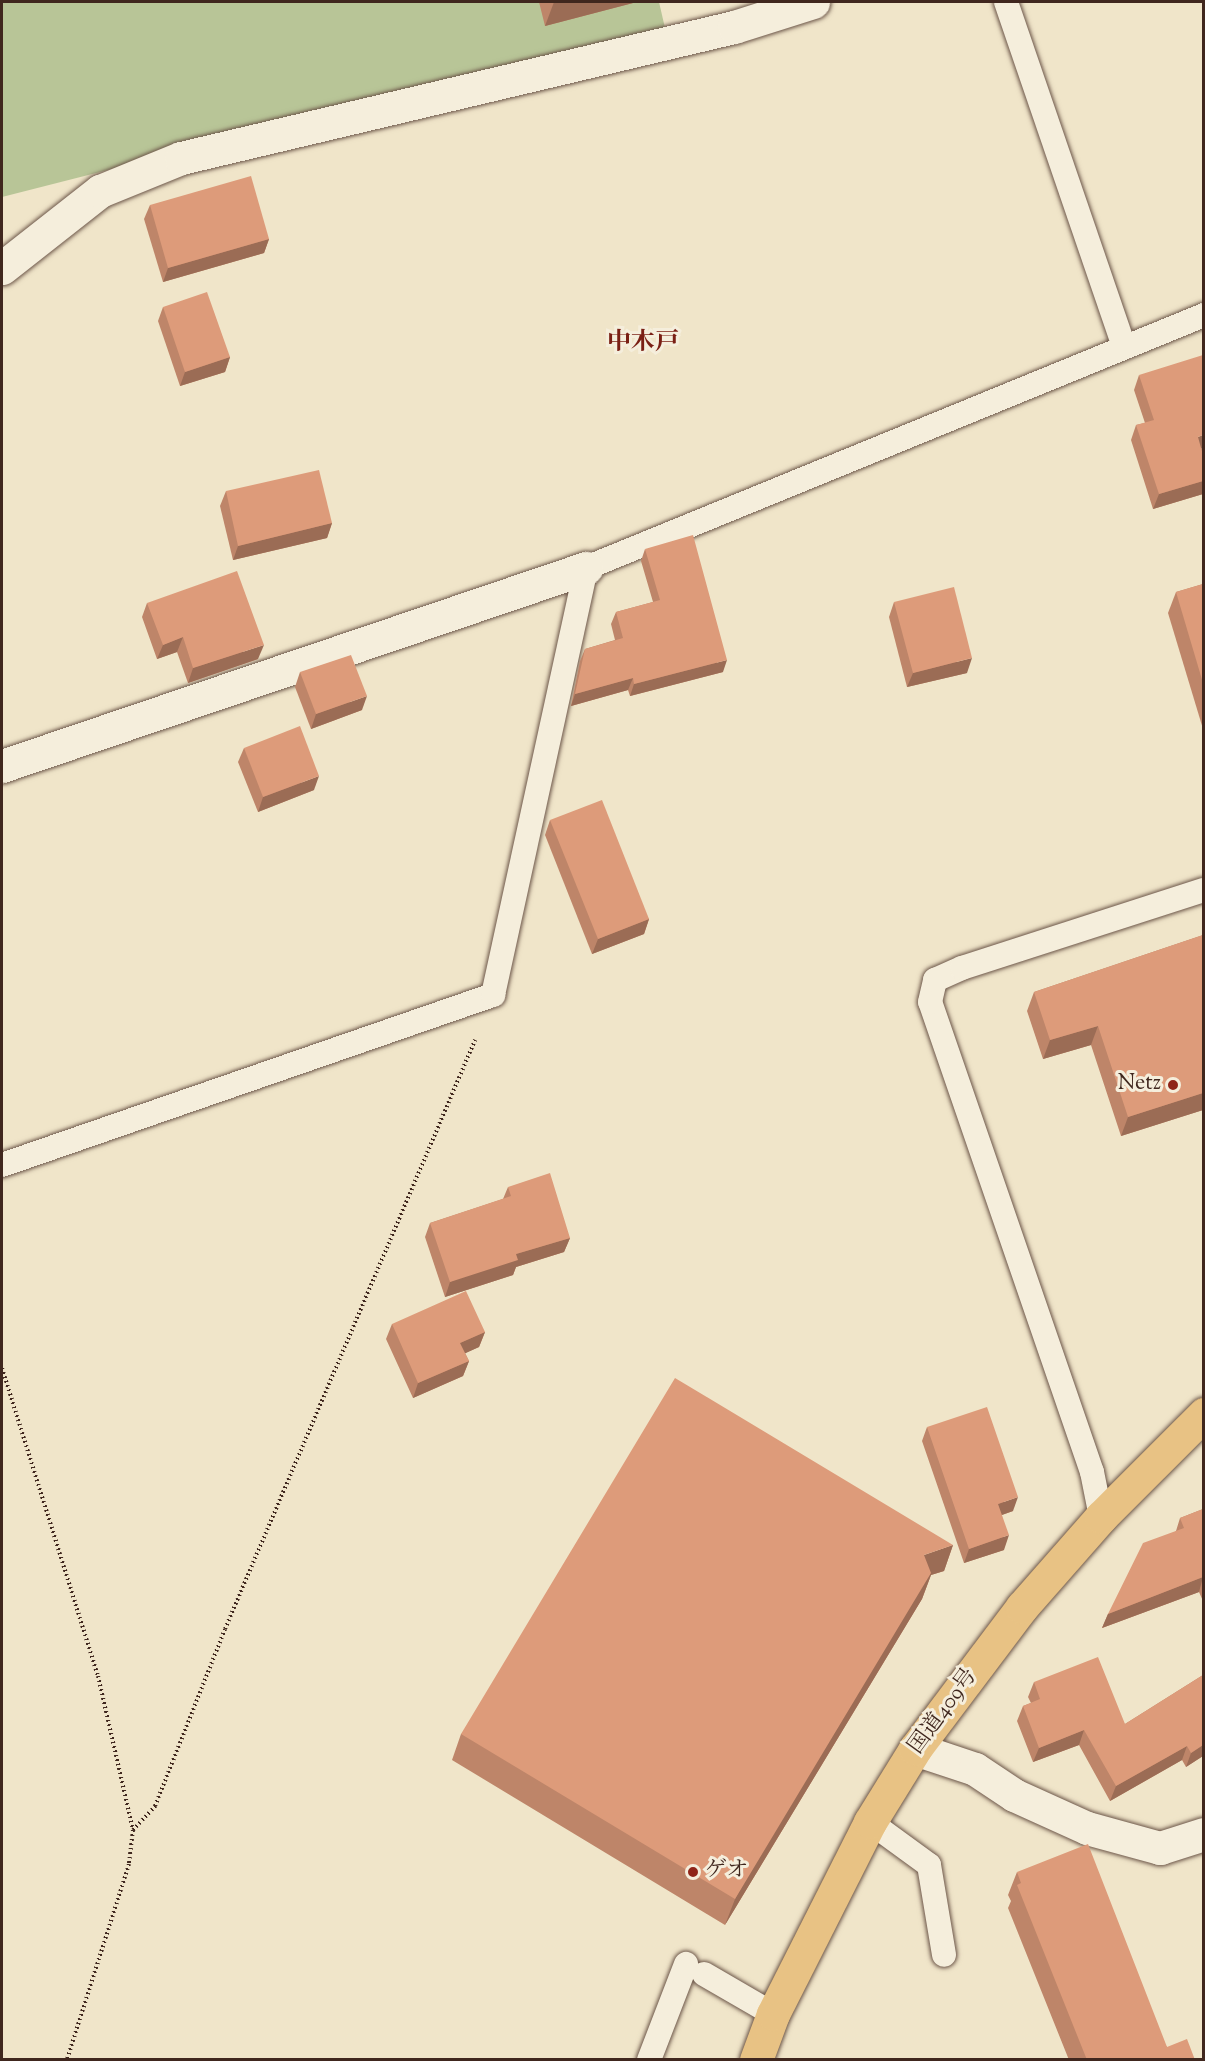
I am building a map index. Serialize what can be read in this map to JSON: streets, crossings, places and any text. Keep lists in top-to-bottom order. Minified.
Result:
{"streets":{"highway":["国道409号"]},"districts":["中木戸"],"places":["Netz","ゲオ"]}
